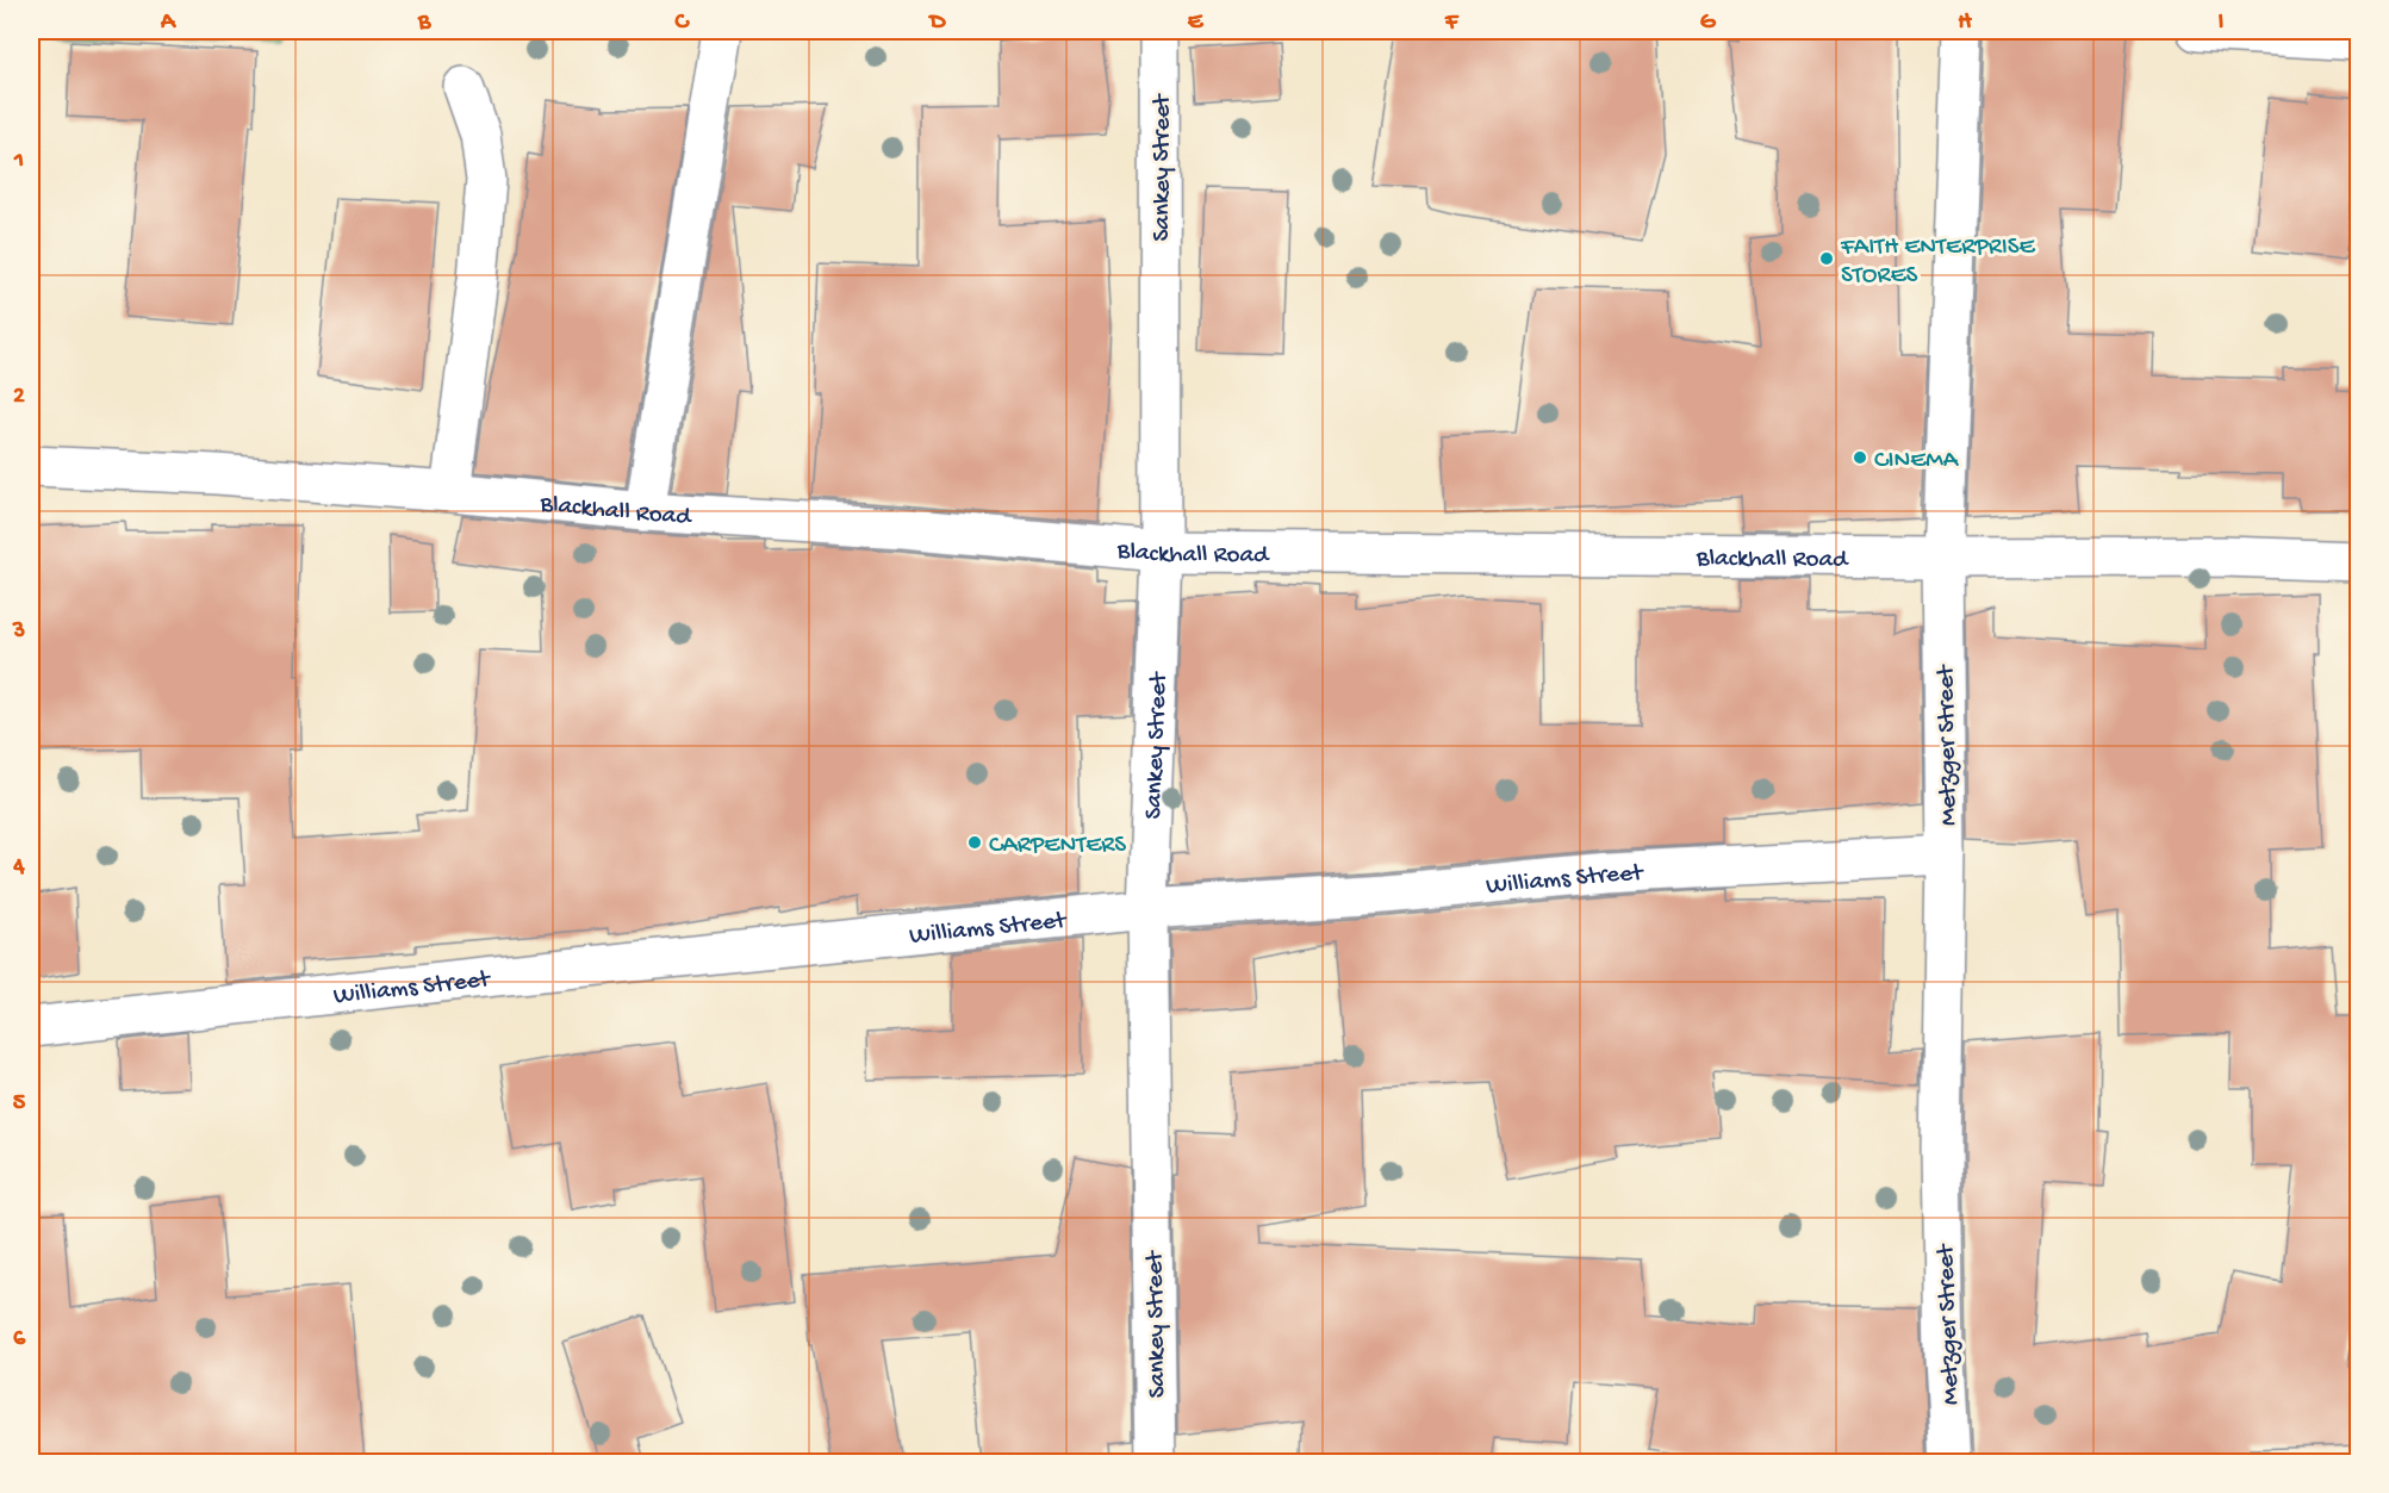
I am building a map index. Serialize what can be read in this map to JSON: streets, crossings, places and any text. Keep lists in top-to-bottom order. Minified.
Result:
{"streets":{"street":["Sankey Street","Blackhall Road","Metzger Street","Williams Street"]},"crossings":[["Sankey Street","Blackhall Road"],["Sankey Street","Williams Street"],["Blackhall Road","Metzger Street"],["Metzger Street","Williams Street"]],"places":["FAITH ENTERPRISE STORES","CINEMA","CARPENTERS"],"grid":{"columns":["A","B","C","D","E","F","G","H","I"],"rows":["1","2","3","4","5","6"]}}
